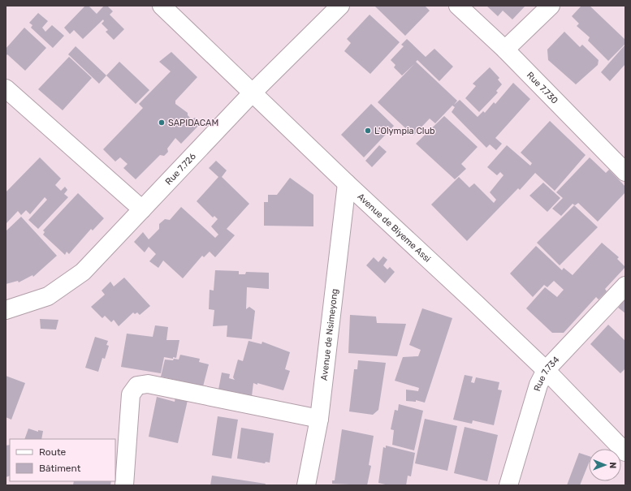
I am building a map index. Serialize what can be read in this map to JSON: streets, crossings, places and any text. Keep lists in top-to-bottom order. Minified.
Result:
{"streets":{"street":["Rue 7.730","Rue 7.726","Avenue de Biyeme Assi","Avenue de Nsimeyong","Rue 7.734"]},"crossings":[["Rue 7.726","Avenue de Biyeme Assi"],["Avenue de Biyeme Assi","Avenue de Nsimeyong"],["Avenue de Biyeme Assi","Rue 7.734"]],"places":["SAPIDACAM","L'Olympia Club"],"legend":["Route","Bâtiment"],"north":"right"}
